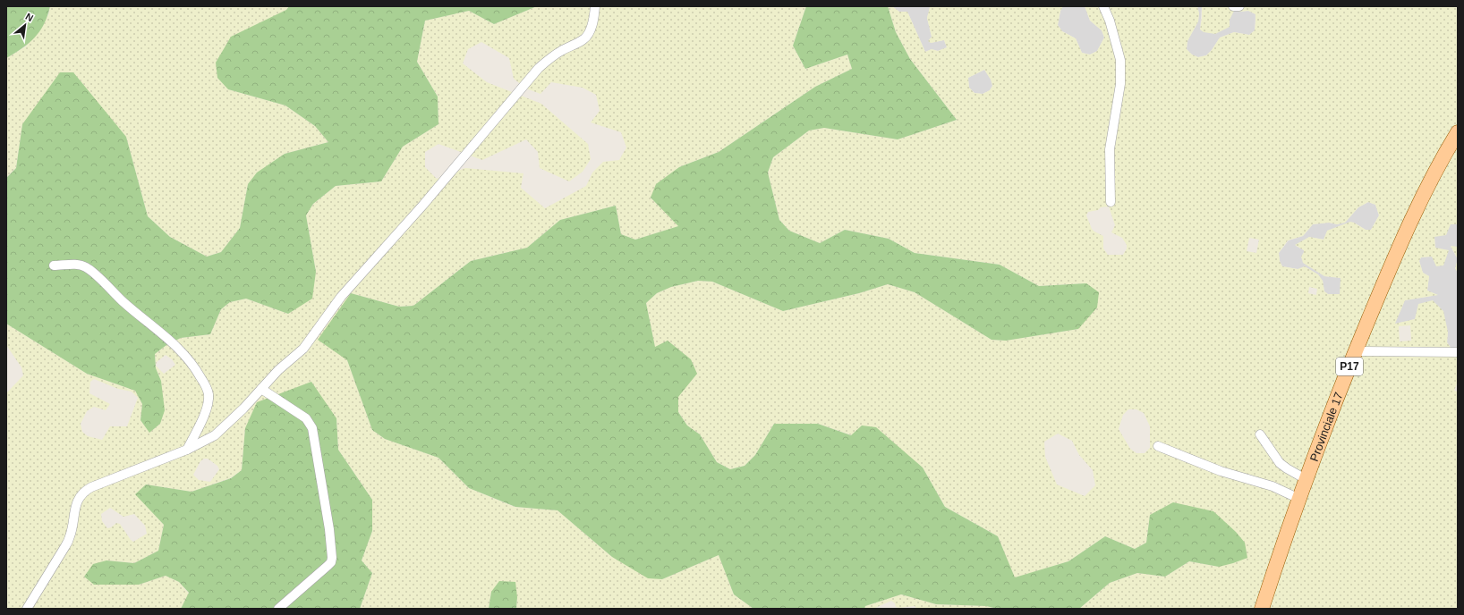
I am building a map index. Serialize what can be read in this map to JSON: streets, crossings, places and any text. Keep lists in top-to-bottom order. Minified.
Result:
{"streets":{"main road":["P17","Provinciale 17"]},"north":"top right"}
